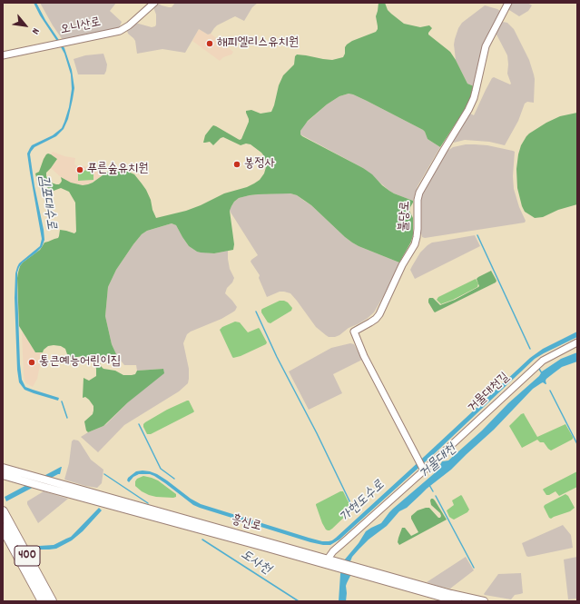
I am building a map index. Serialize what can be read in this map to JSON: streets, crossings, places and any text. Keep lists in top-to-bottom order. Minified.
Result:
{"streets":{"highway":["400"],"main road":["흥신로"],"street":["오니산로","불당로","거물대천길"]},"crossings":[["불당로","거물대천길"]],"water":["김포대수로","거물대천","가현도수로","도사천"],"places":["해피엘리스유치원","봉정사","푸른숲유치원","통큰예능어린이집"],"north":"bottom right"}
